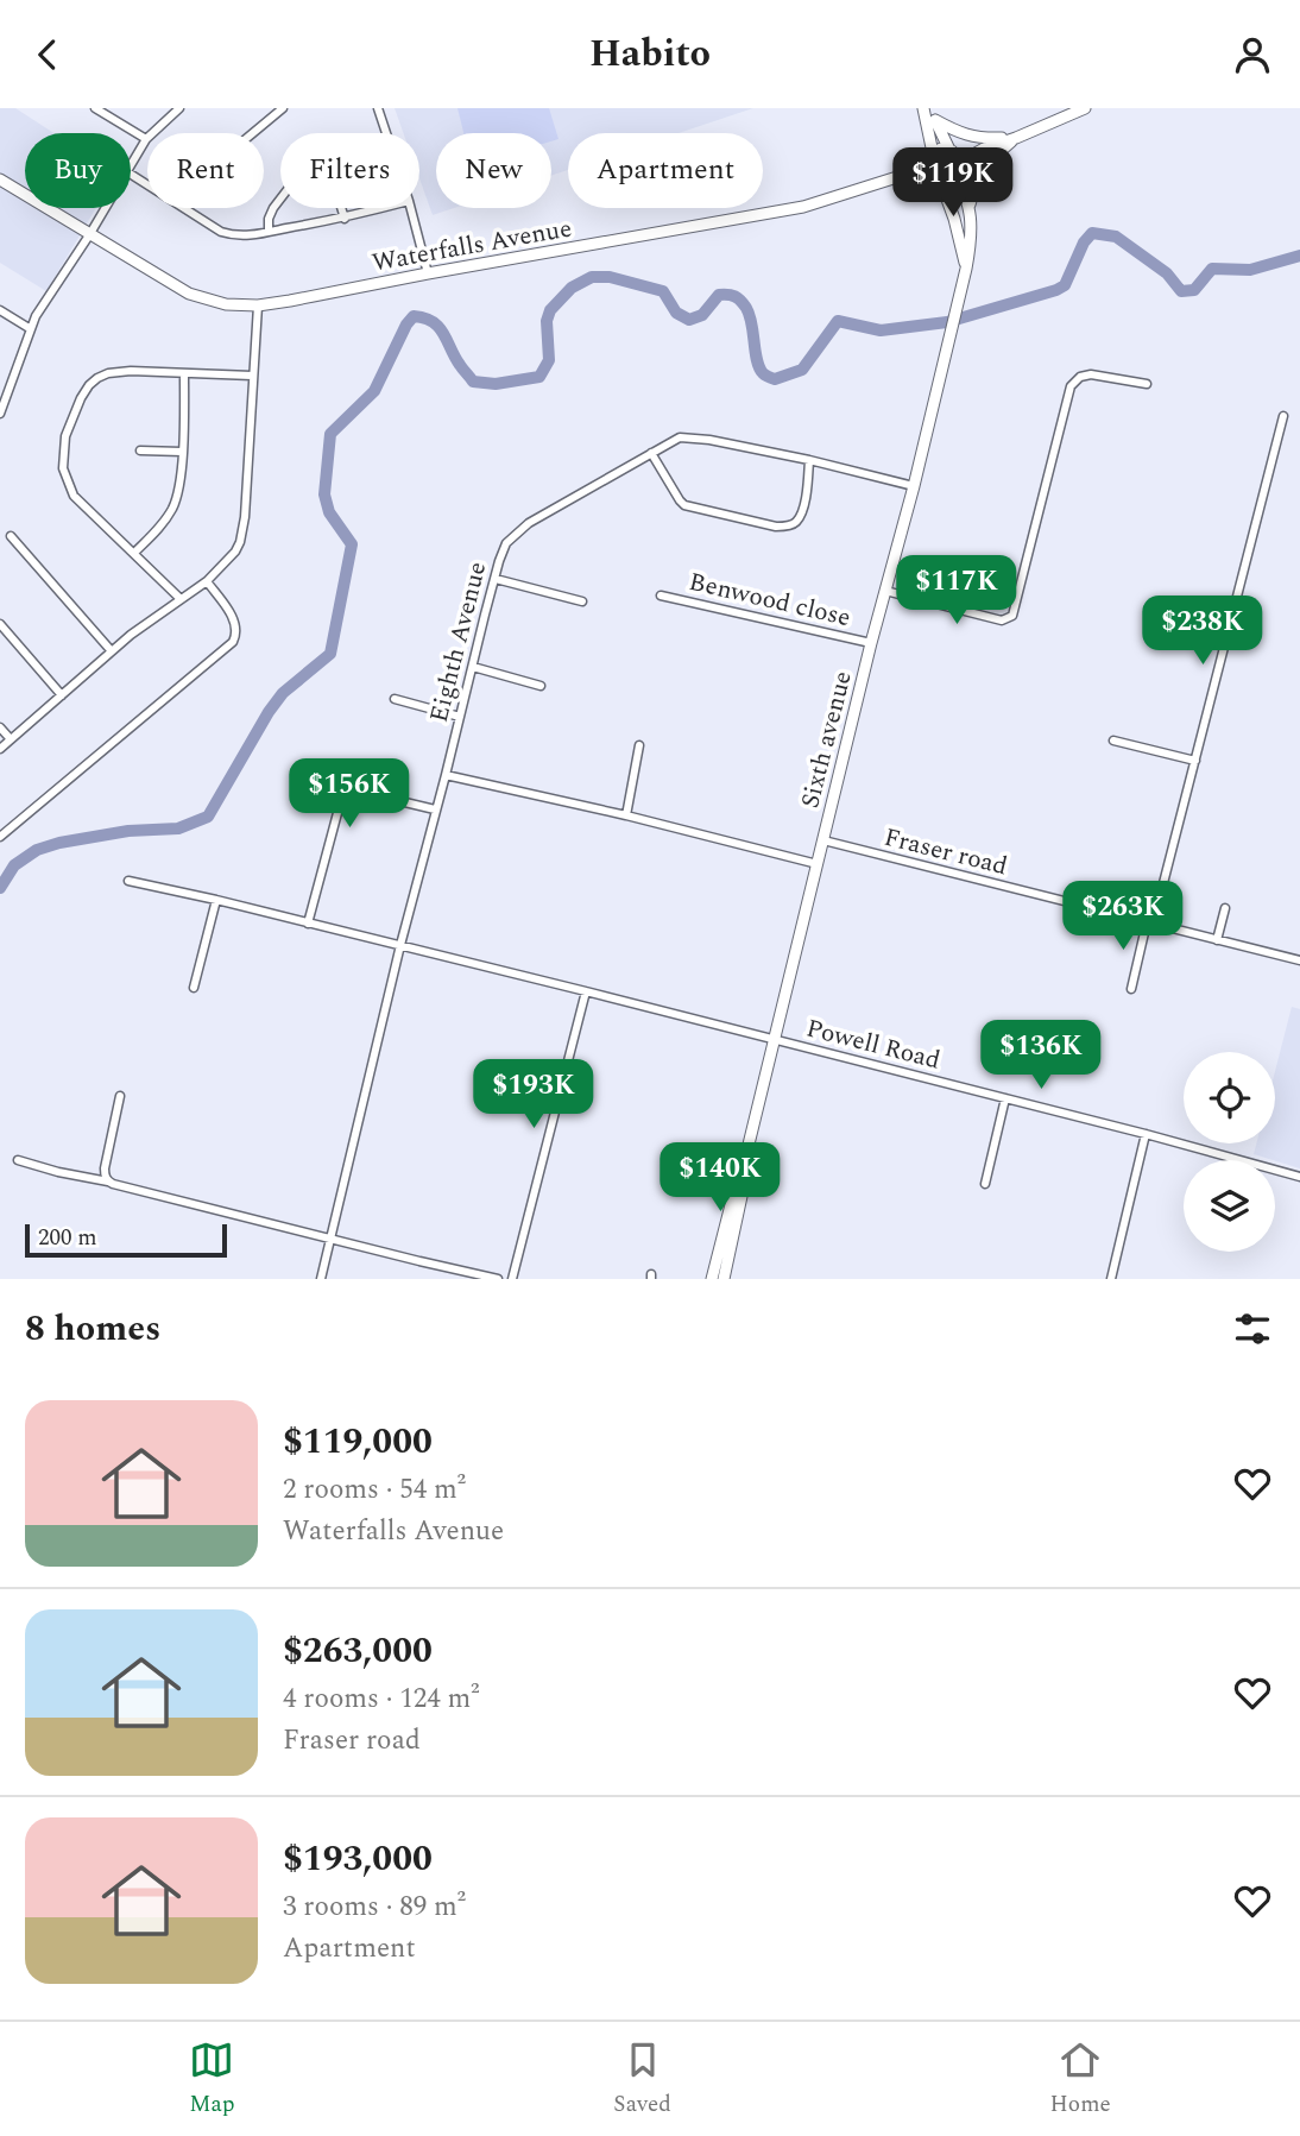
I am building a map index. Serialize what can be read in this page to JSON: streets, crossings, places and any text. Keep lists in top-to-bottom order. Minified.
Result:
{"streets":{"main road":["Waterfalls Avenue","Sixth avenue"],"street":["Benwood close","Eighth Avenue","Fraser road","Powell Road"]},"crossings":[["Benwood close","Sixth avenue"],["Eighth Avenue","Sixth avenue"],["Eighth Avenue","Powell Road"],["Sixth avenue","Fraser road"],["Sixth avenue","Powell Road"]],"scale_bar":"200 m","page":{"header":"Habito","chip":["Buy","Rent","Filters","New","Apartment"],"price":["$119K","$117K","$238K","$156K","$263K","$136K","$193K","$140K"],"scale":"200 m","heading":"8 homes","list":[{"name":"$119,000","note":"2 rooms · 54 m² · Waterfalls Avenue"},{"name":"$263,000","note":"4 rooms · 124 m² · Fraser road"},{"name":"$193,000","note":"3 rooms · 89 m² · Apartment"}],"tabs":["Map","Saved","Home"]}}
